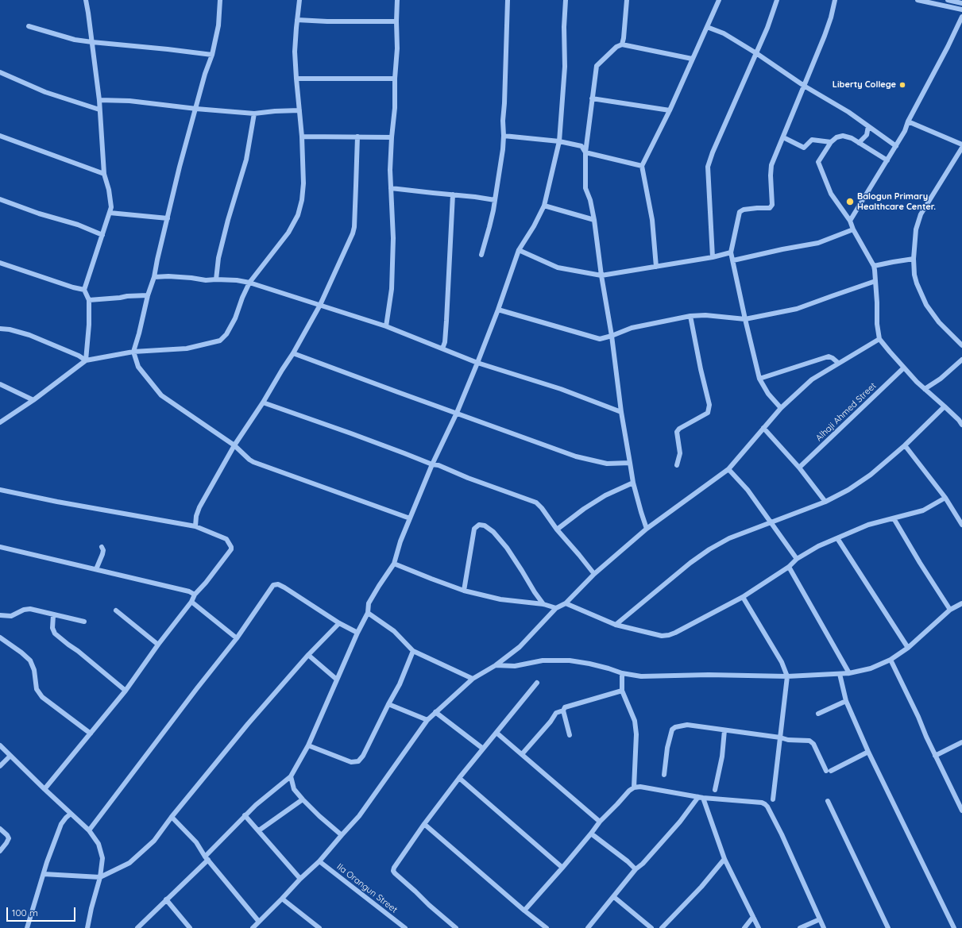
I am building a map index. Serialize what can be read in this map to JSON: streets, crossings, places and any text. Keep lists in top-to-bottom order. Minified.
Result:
{"streets":{"street":["Alhaji Ahmed Street","Ila Orangun Street"]},"places":["Liberty College","Balogun Primary Healthcare Center."],"scale_bar":"100 m"}
